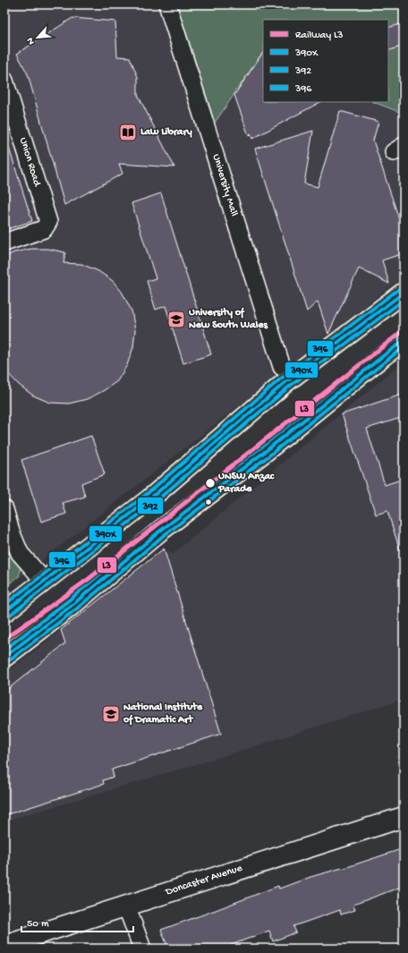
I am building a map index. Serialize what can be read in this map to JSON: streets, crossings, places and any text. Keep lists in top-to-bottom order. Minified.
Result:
{"streets":{"street":["Union Road","University Mall","Doncaster Avenue"]},"places":{"library":["Law Library"],"school or university":["University of New South Wales","National Institute of Dramatic Art"],"other":["UNSW Anzac Parade"]},"lines":["transit line 396","transit line 390X","transit line 392","rail line L3"],"legend":["Railway L3","390X","392","396"],"scale_bar":"50 m","north":"bottom left"}
